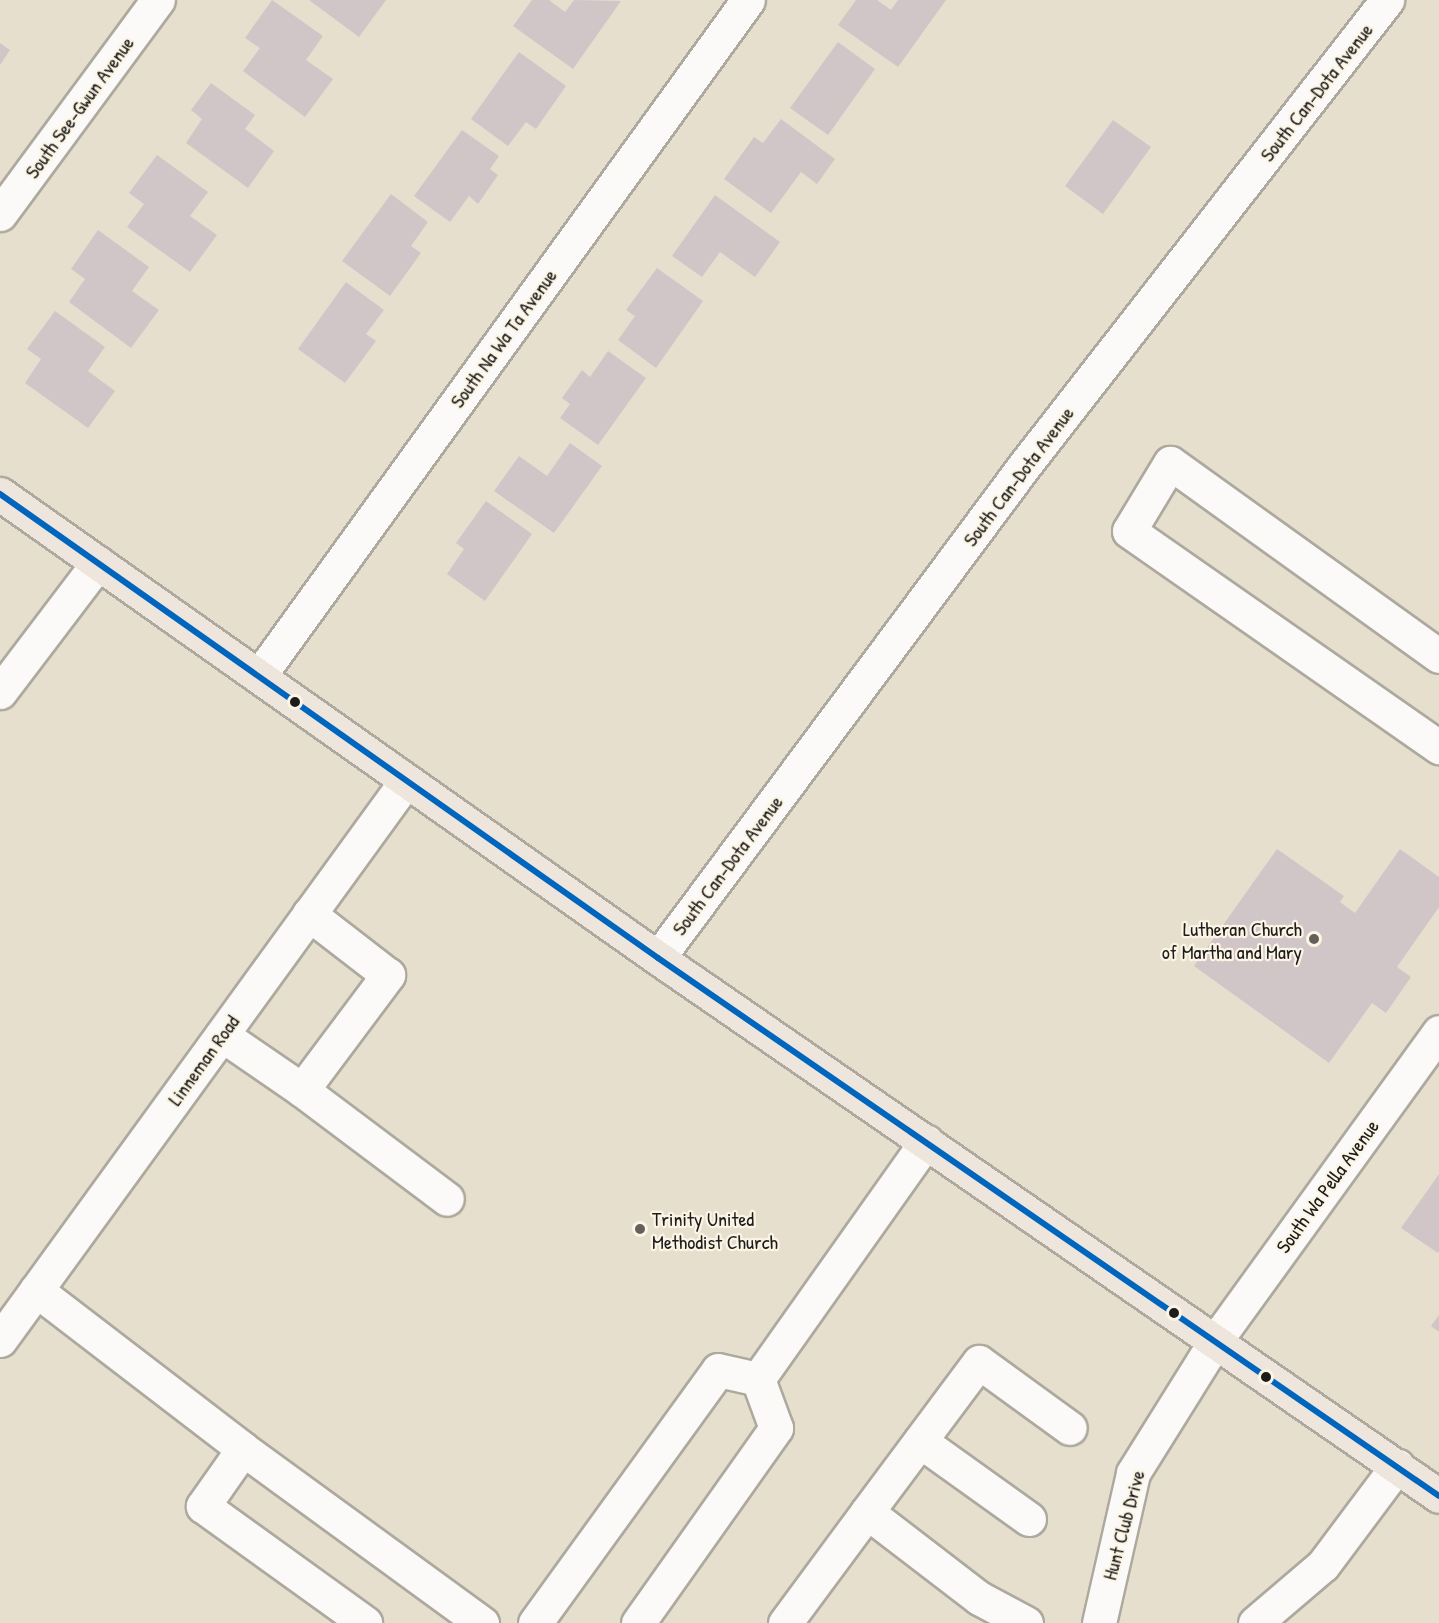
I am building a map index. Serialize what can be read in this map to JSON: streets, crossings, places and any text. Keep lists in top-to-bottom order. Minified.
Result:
{"streets":{"street":["South Can-Dota Avenue","South See-Gwun Avenue","South Na Wa Ta Avenue","Linneman Road","South Wa Pella Avenue","Hunt Club Drive"]},"crossings":[["South Wa Pella Avenue","Hunt Club Drive"]],"places":["Lutheran Church of Martha and Mary","Trinity United Methodist Church"]}
